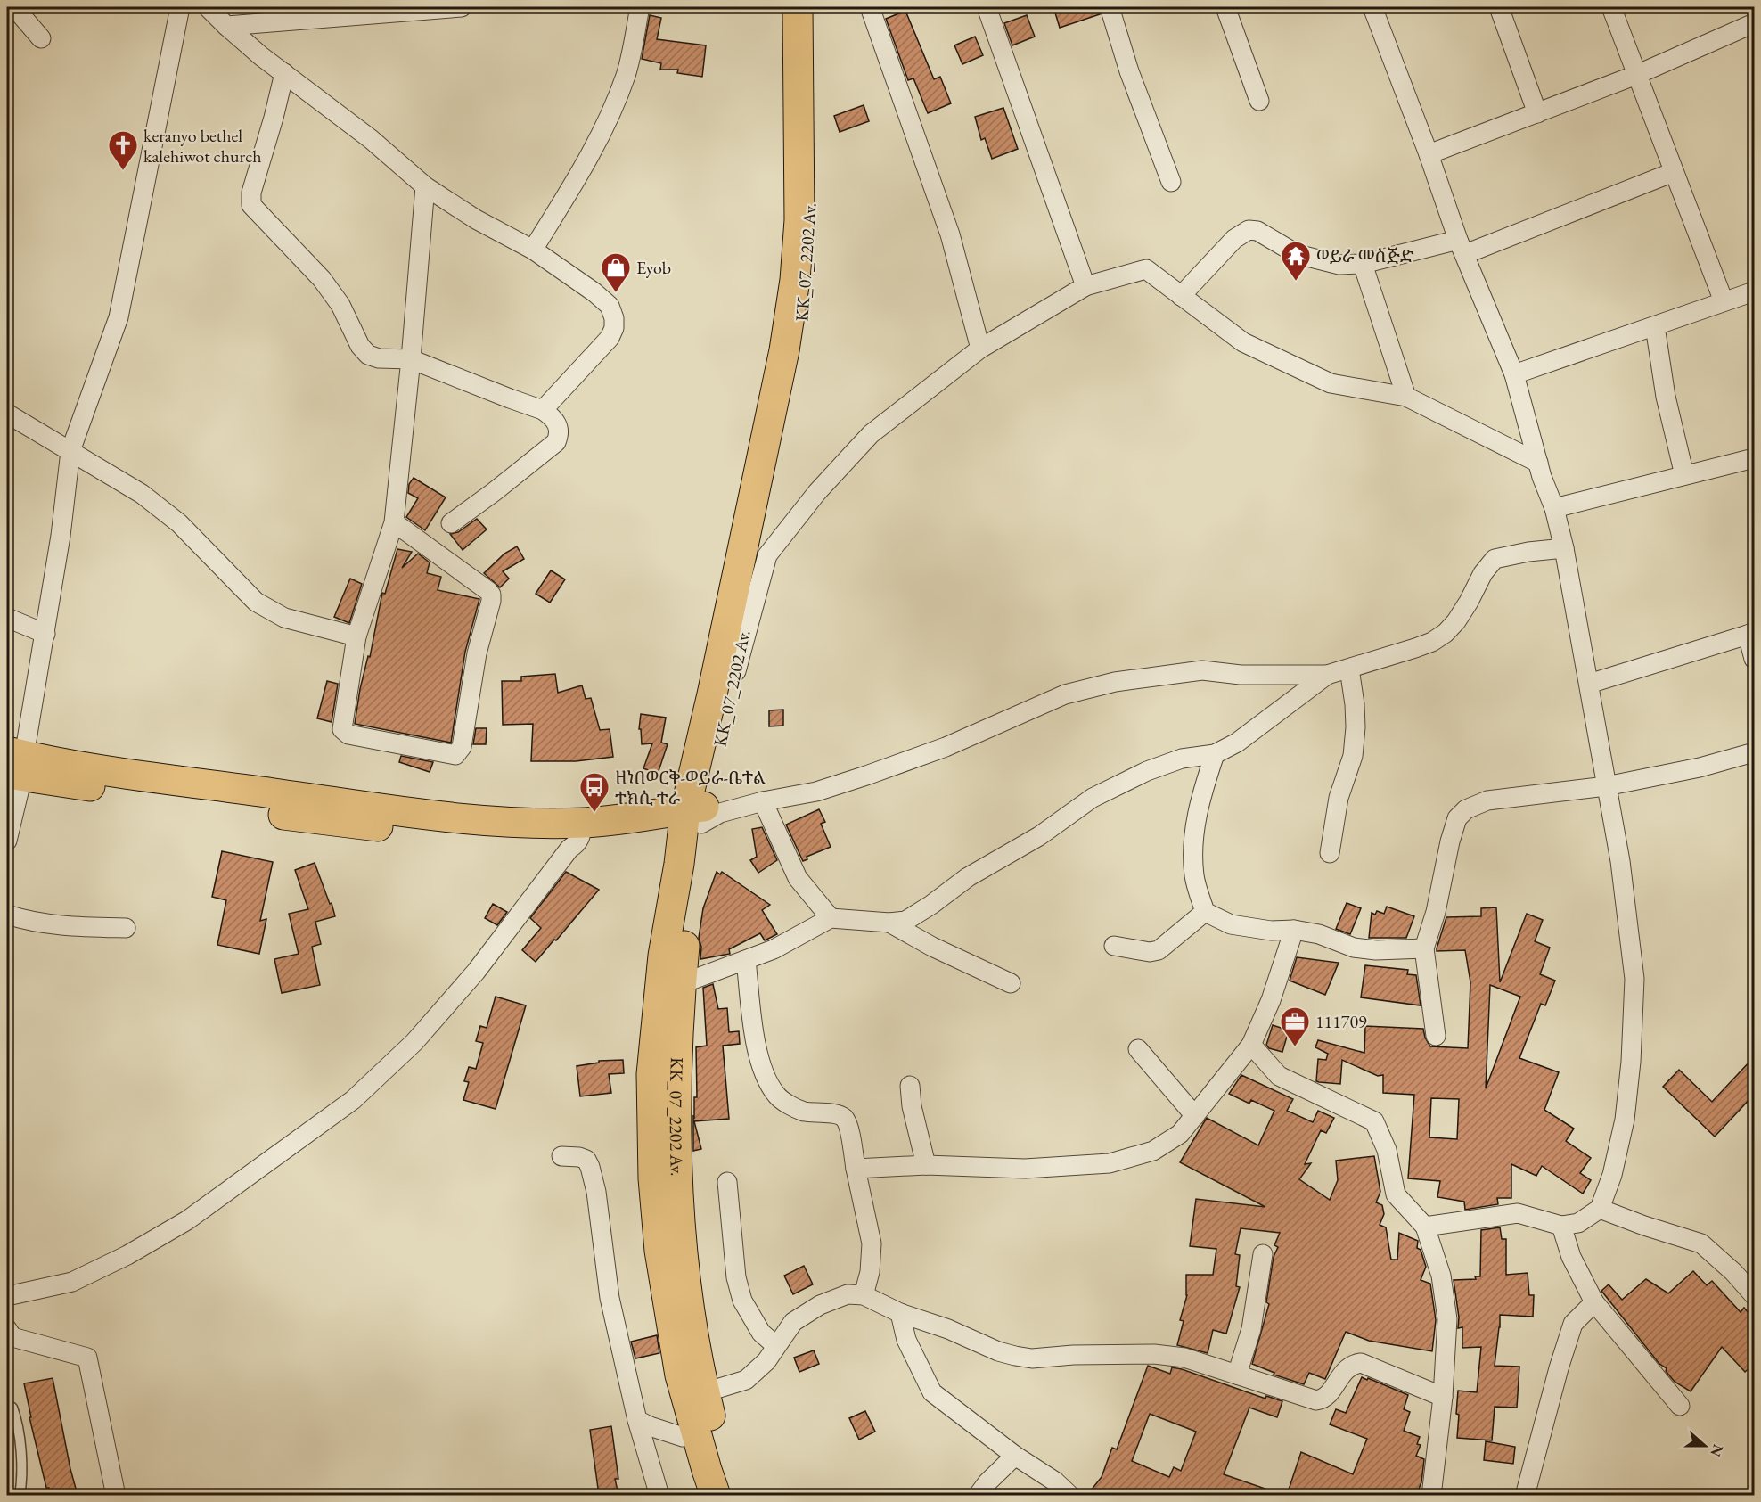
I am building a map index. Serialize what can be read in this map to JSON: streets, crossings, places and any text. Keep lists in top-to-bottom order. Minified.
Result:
{"streets":{"main road":["KK_07_2202 Av."]},"places":{"church":["keranyo bethel kalehiwot church"],"temple":["ወይራ መስጅድ"],"shop":["Eyob"],"bus stop":["ዘነበወርቅ-ወይራ-ቤተል ተክሲ ተራ"],"office":["111709"]},"north":"right"}
